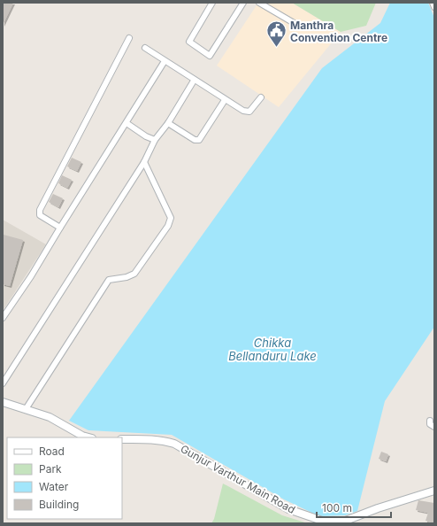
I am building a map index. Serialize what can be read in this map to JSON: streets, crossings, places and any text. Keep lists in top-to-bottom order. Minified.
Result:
{"streets":{"main road":["Gunjur Varthur Main Road"]},"water":["Chikka Bellanduru Lake"],"places":{"public building":["Manthra Convention Centre"]},"legend":["Road","Park","Water","Building"],"scale_bar":"100 m"}
